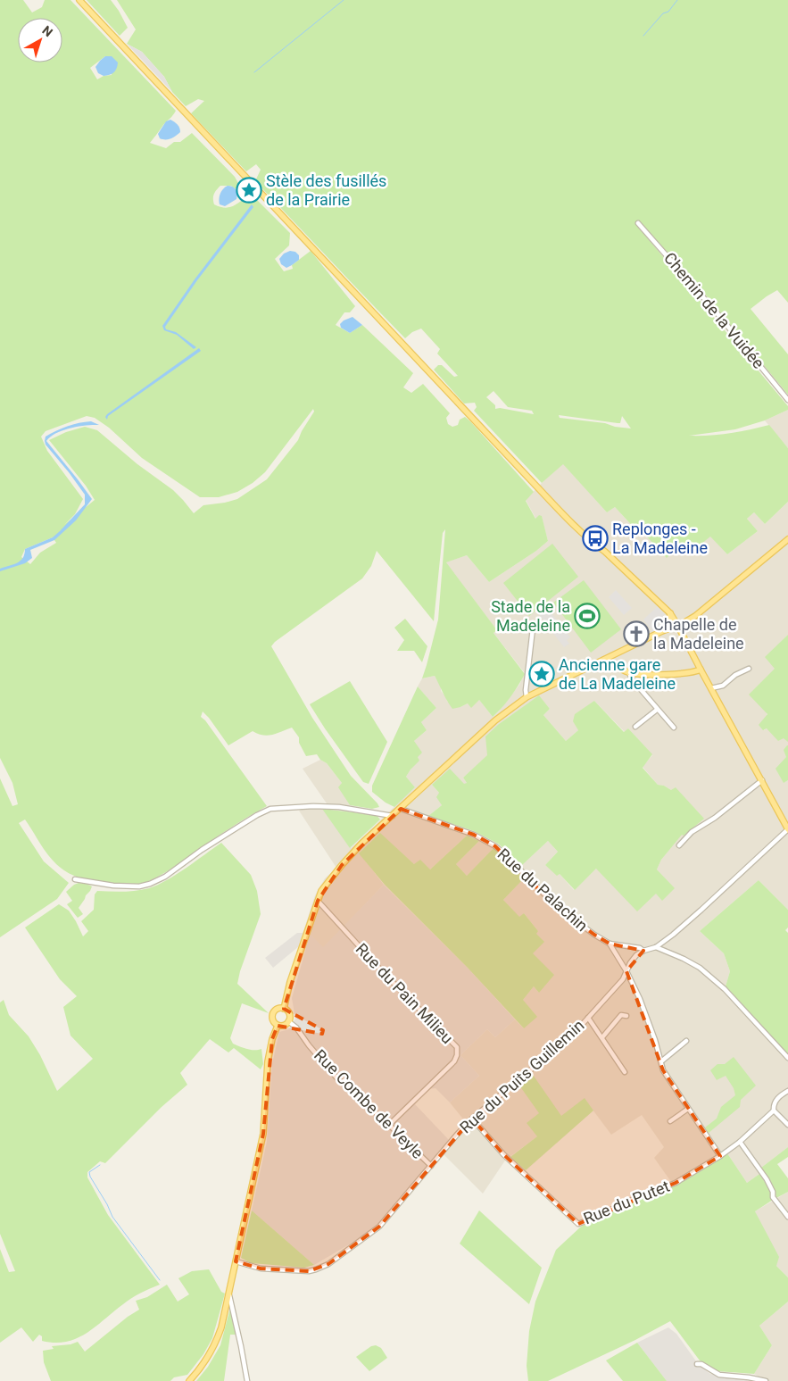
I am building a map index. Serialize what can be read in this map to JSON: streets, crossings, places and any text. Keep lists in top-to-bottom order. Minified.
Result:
{"streets":{"street":["Chemin de la Vuidée","Rue du Palachin","Rue du Pain Milieu","Rue du Puits Guillemin","Rue Combe de Veyle","Rue du Putet"]},"crossings":[["Rue du Palachin","Rue du Puits Guillemin"],["Rue du Palachin","Rue du Putet"],["Rue du Pain Milieu","Rue Combe de Veyle"],["Rue du Puits Guillemin","Rue Combe de Veyle"],["Rue du Puits Guillemin","Rue du Putet"]],"places":{"place":["Stèle des fusillés de la Prairie","Ancienne gare de La Madeleine"],"bus stop":["Replonges - La Madeleine"],"sports":["Stade de la Madeleine"],"church":["Chapelle de la Madeleine"]},"north":"top right"}
